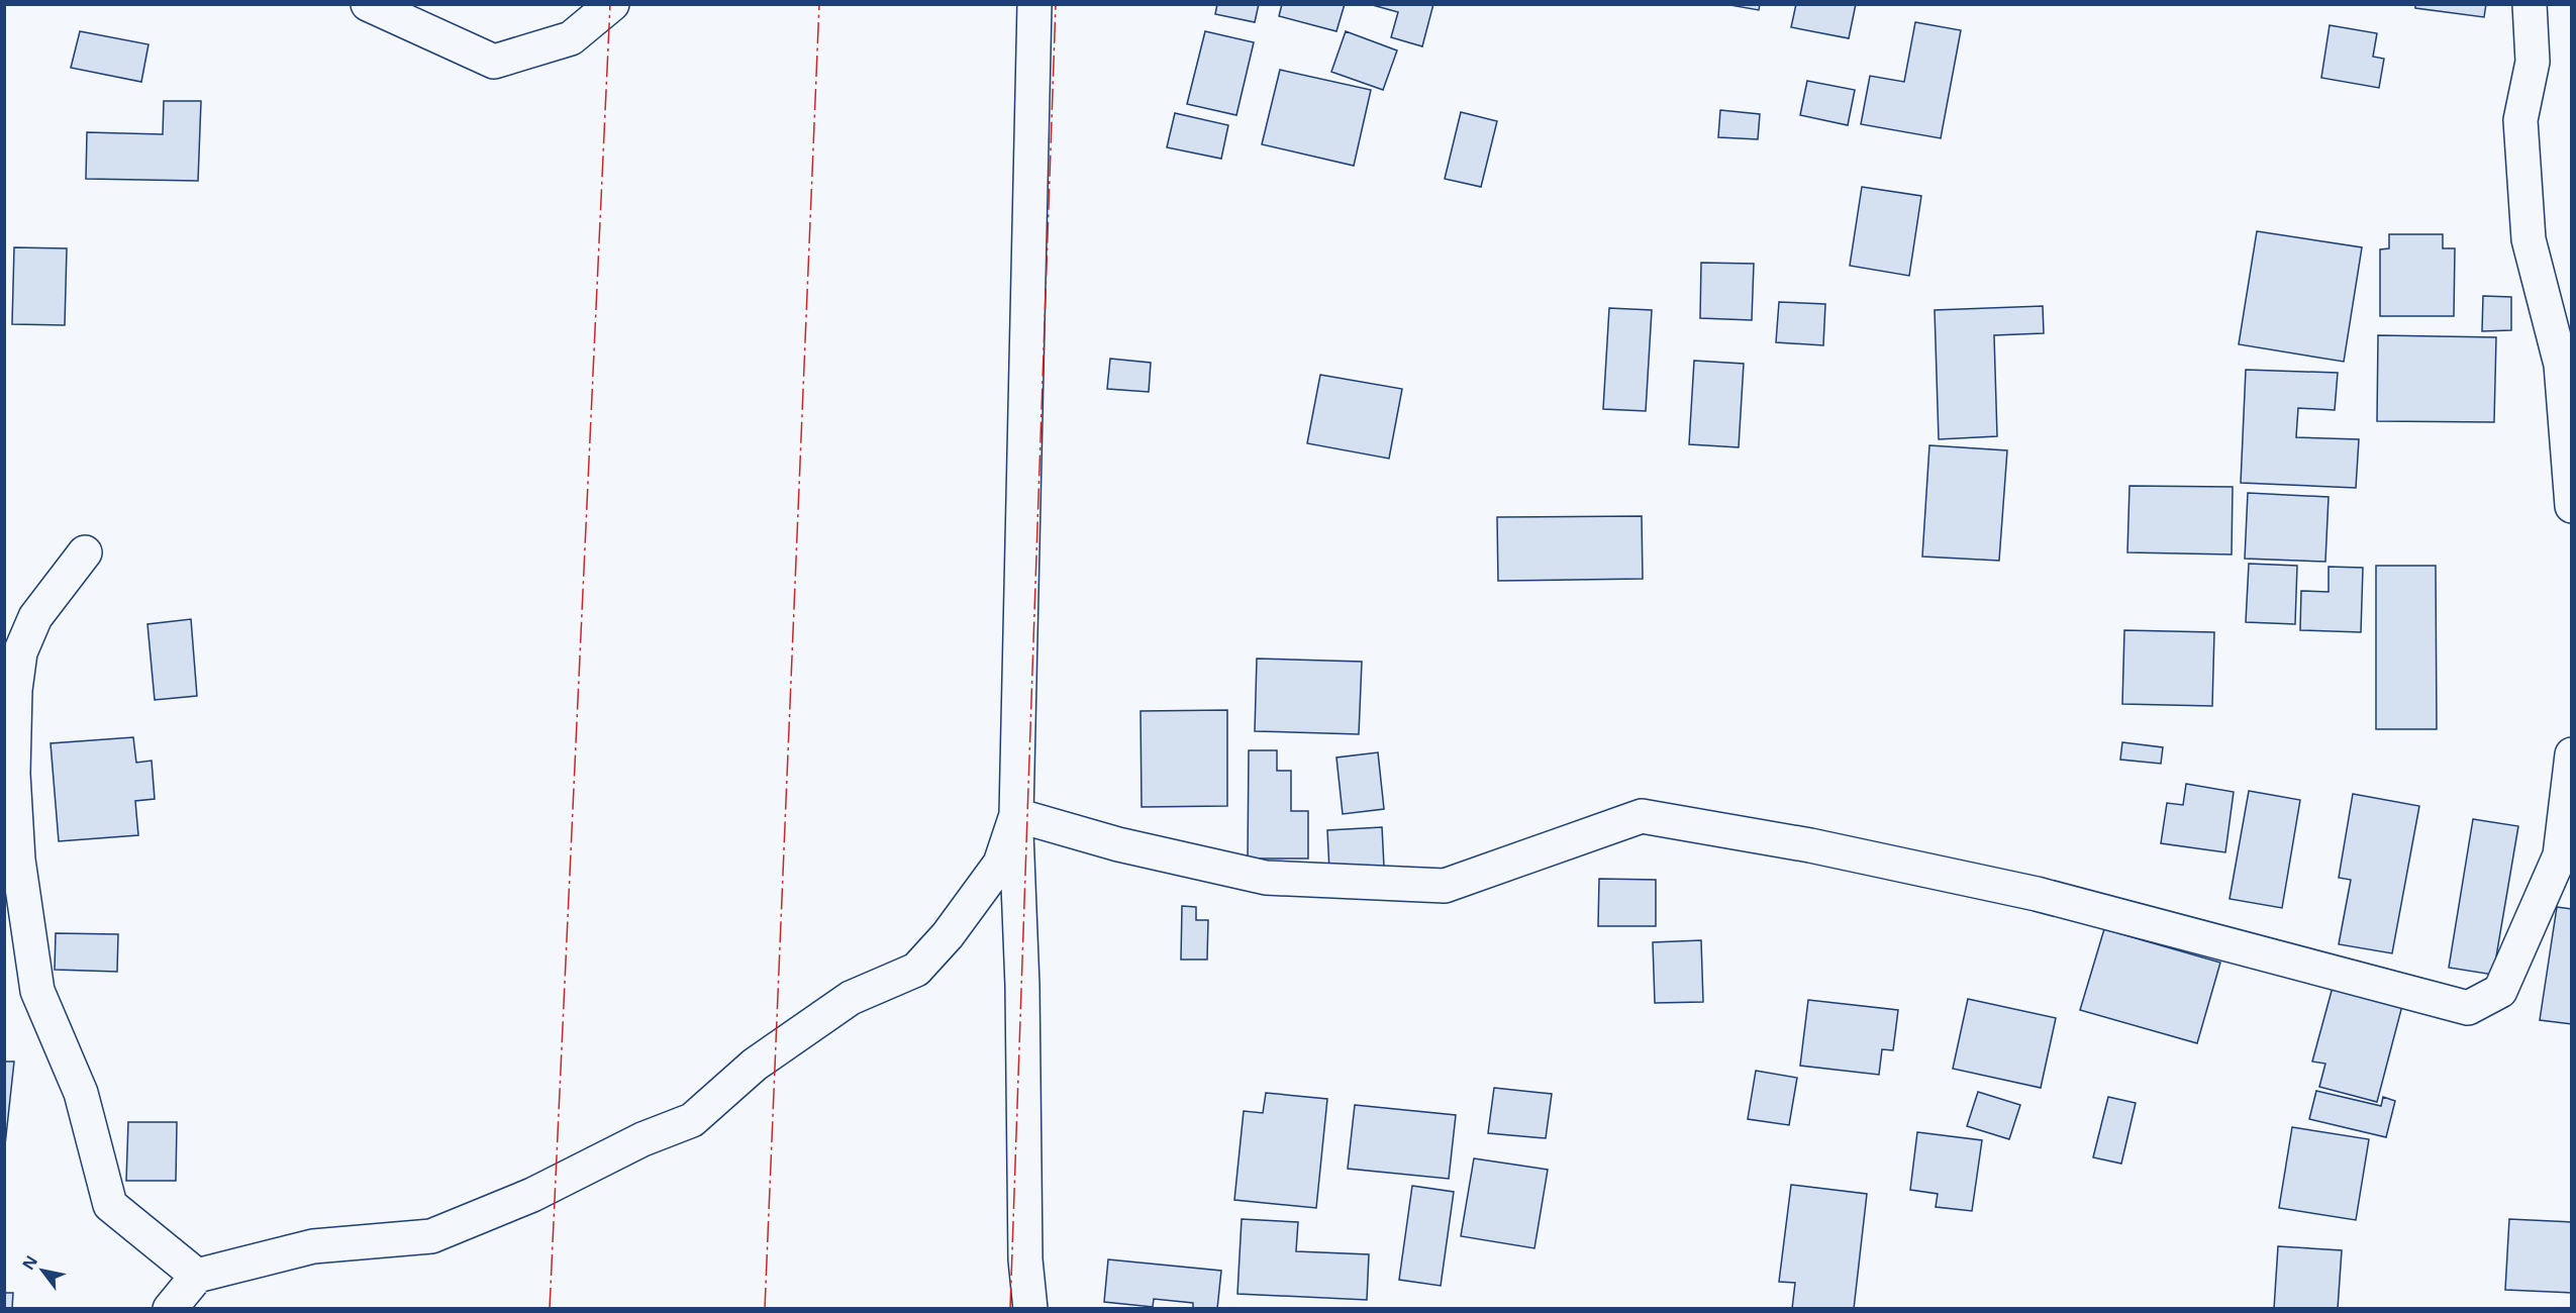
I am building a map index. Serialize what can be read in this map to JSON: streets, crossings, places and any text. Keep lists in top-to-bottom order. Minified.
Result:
{"north":"top left"}
